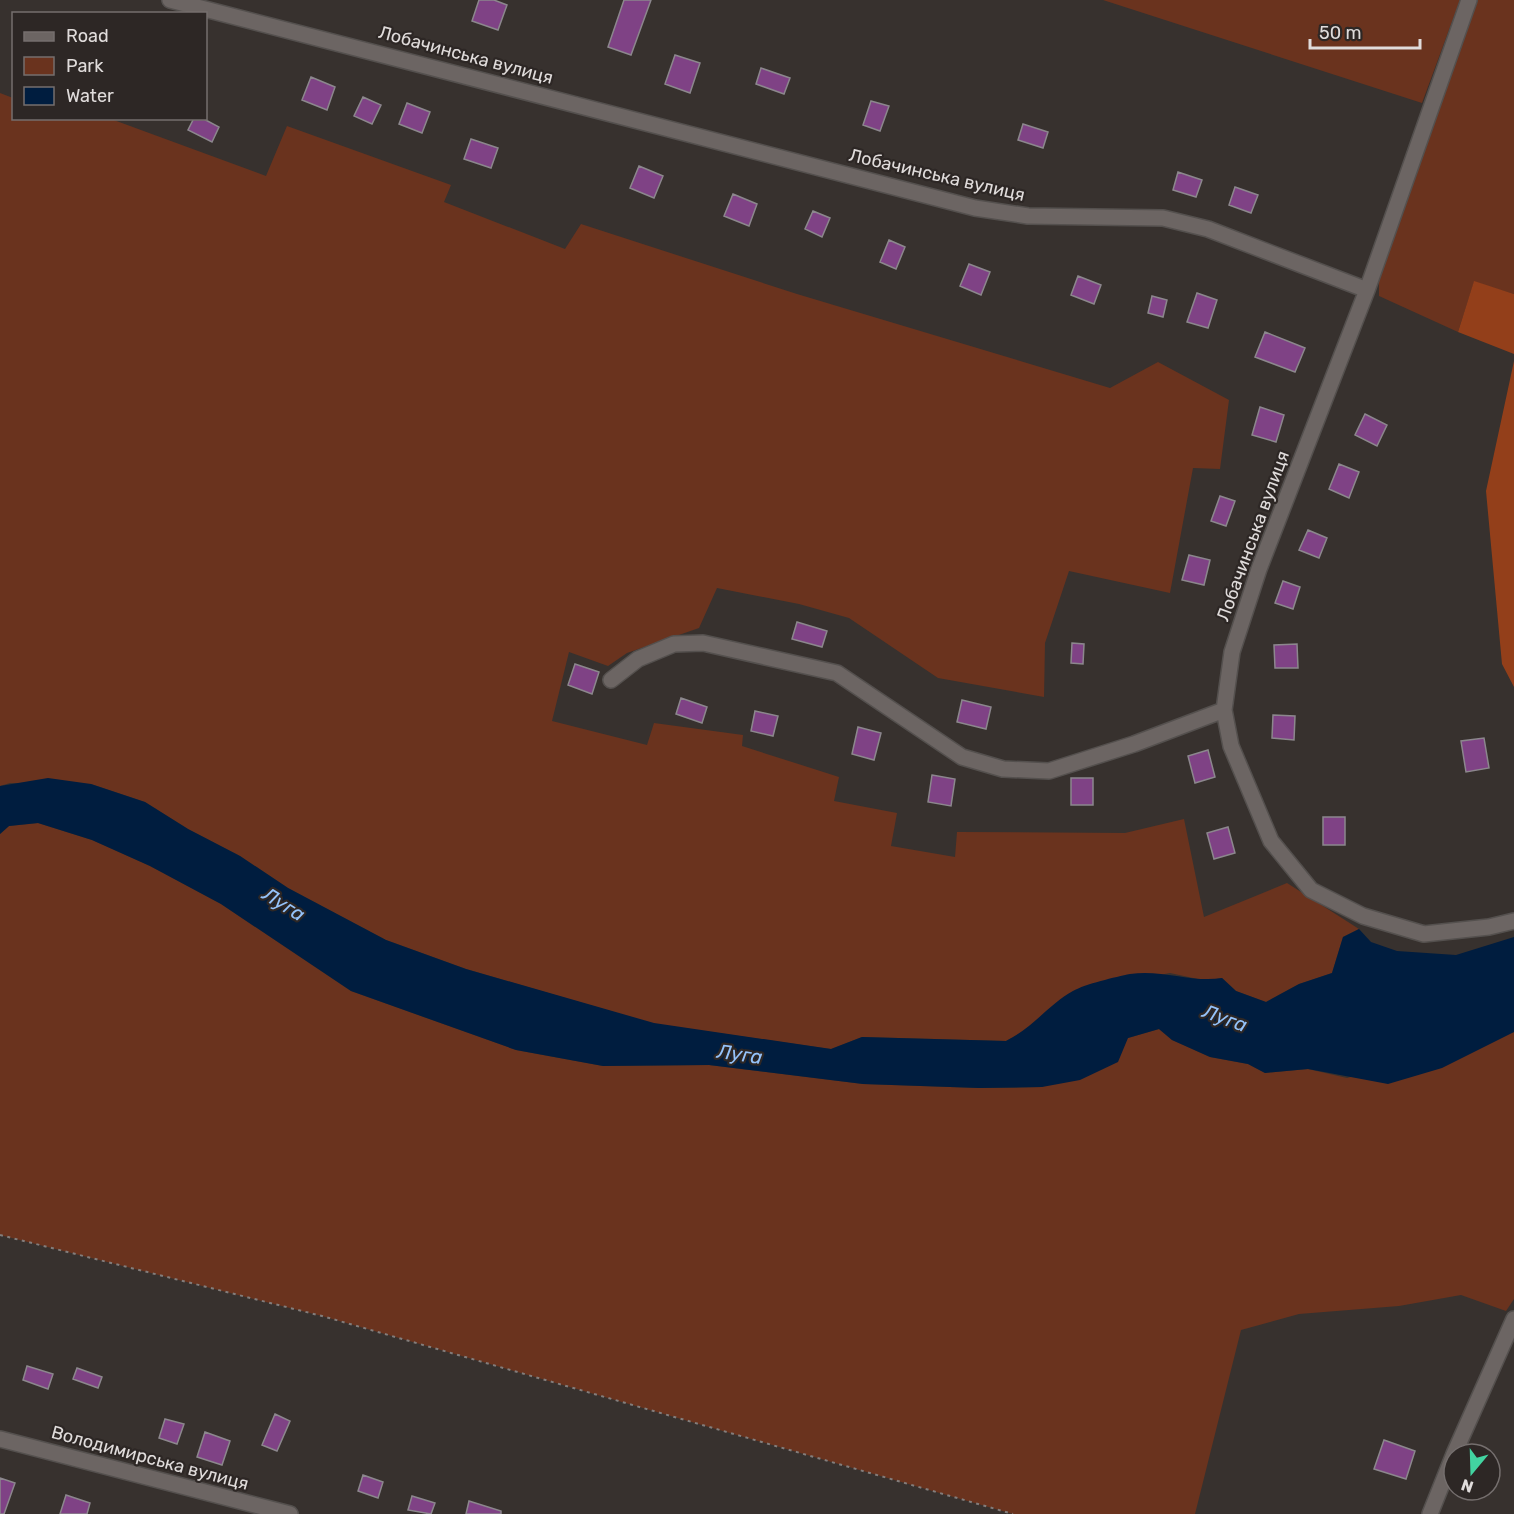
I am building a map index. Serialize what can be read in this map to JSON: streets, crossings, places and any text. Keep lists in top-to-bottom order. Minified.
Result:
{"streets":{"street":["Лобачинська вулиця","Володимирська вулиця"]},"water":["Луга"],"legend":["Road","Park","Water"],"scale_bar":"50 m","north":"bottom"}
